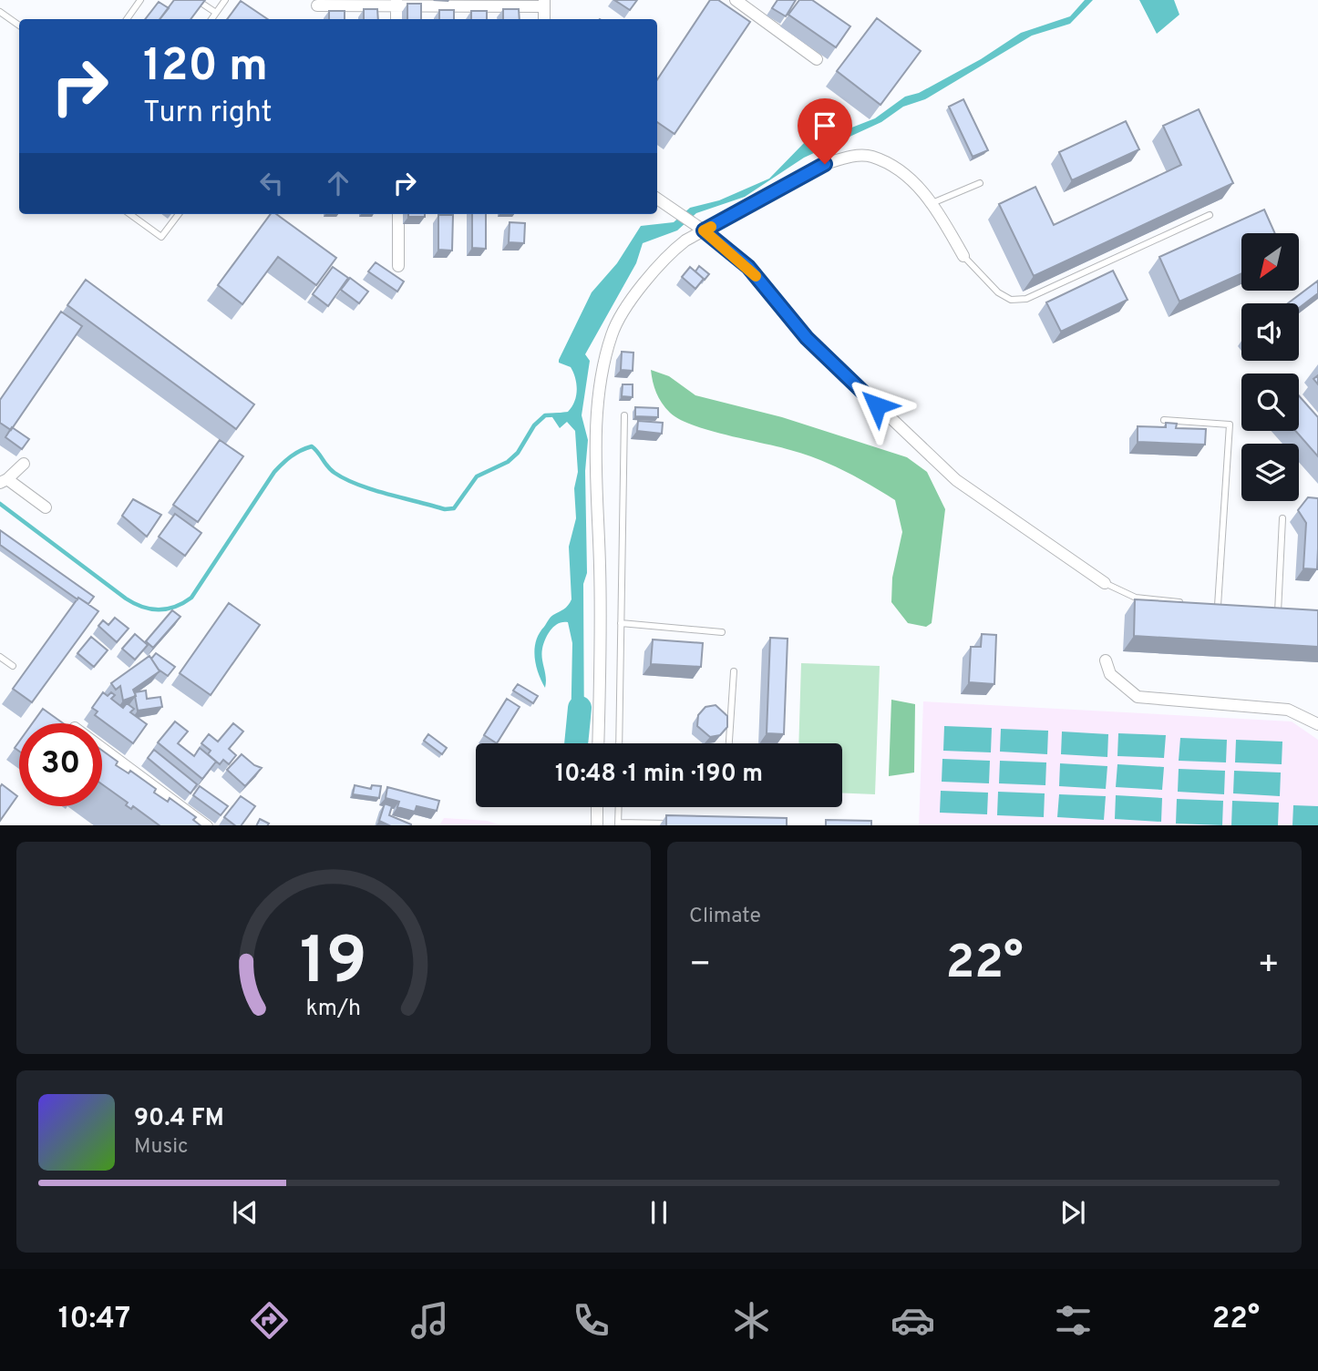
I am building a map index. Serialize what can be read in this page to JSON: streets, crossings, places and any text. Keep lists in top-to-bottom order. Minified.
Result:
{"north":"bottom left","page":{"turn":["120 m","Turn right"],"limit":"30","trip":"10:48 · 1 min · 190 m","tile":"Climate","heat":["−","22°","+"],"song":["90.4 FM","Music"],"tabs":["10:47","22°"],"gauge":["19","km/h"]}}
